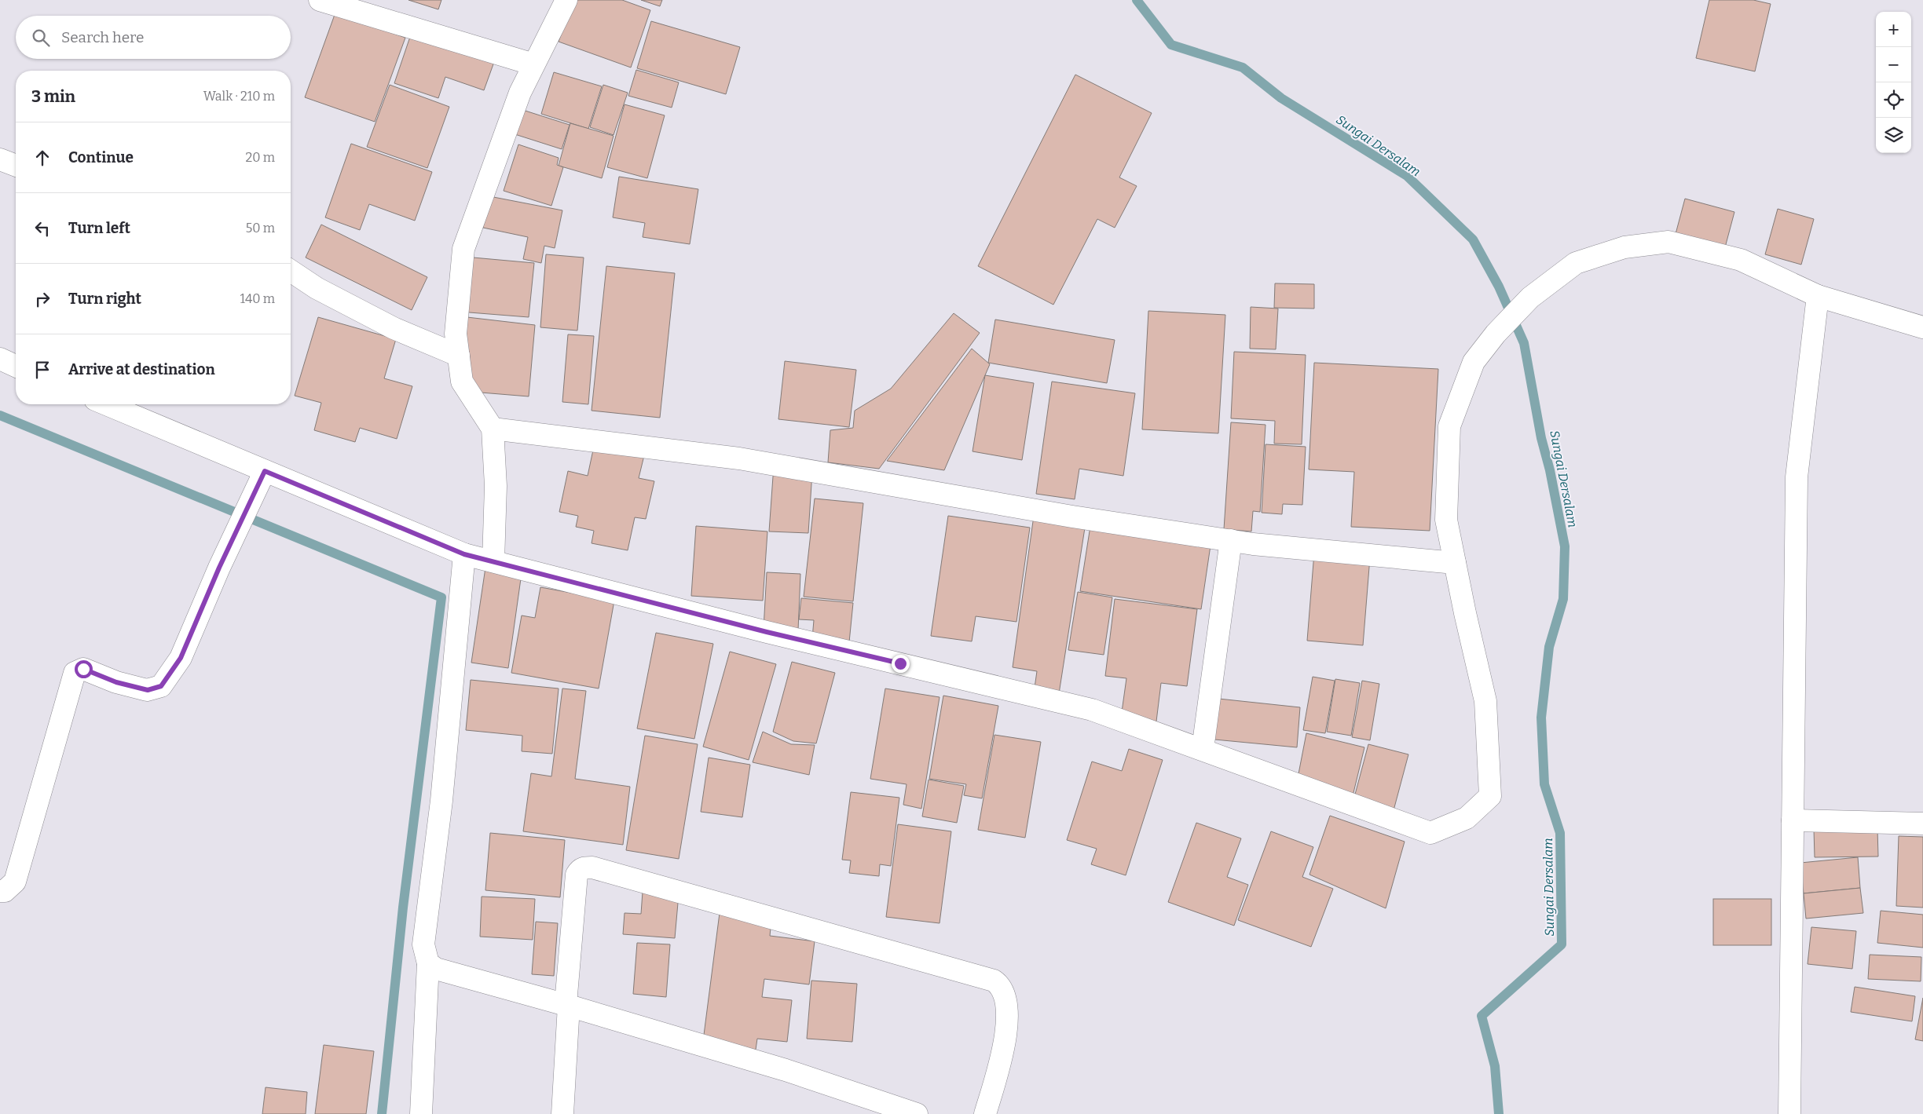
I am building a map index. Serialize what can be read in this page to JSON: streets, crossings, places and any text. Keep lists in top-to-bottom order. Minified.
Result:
{"water":["Sungai Dersalam"],"page":{"map_buttons":["+","−"],"search":"Search here","heading":["3 min","Walk · 210 m"],"list":[["Continue","20 m"],["Turn left","50 m"],["Turn right","140 m"],"Arrive at destination"]}}
